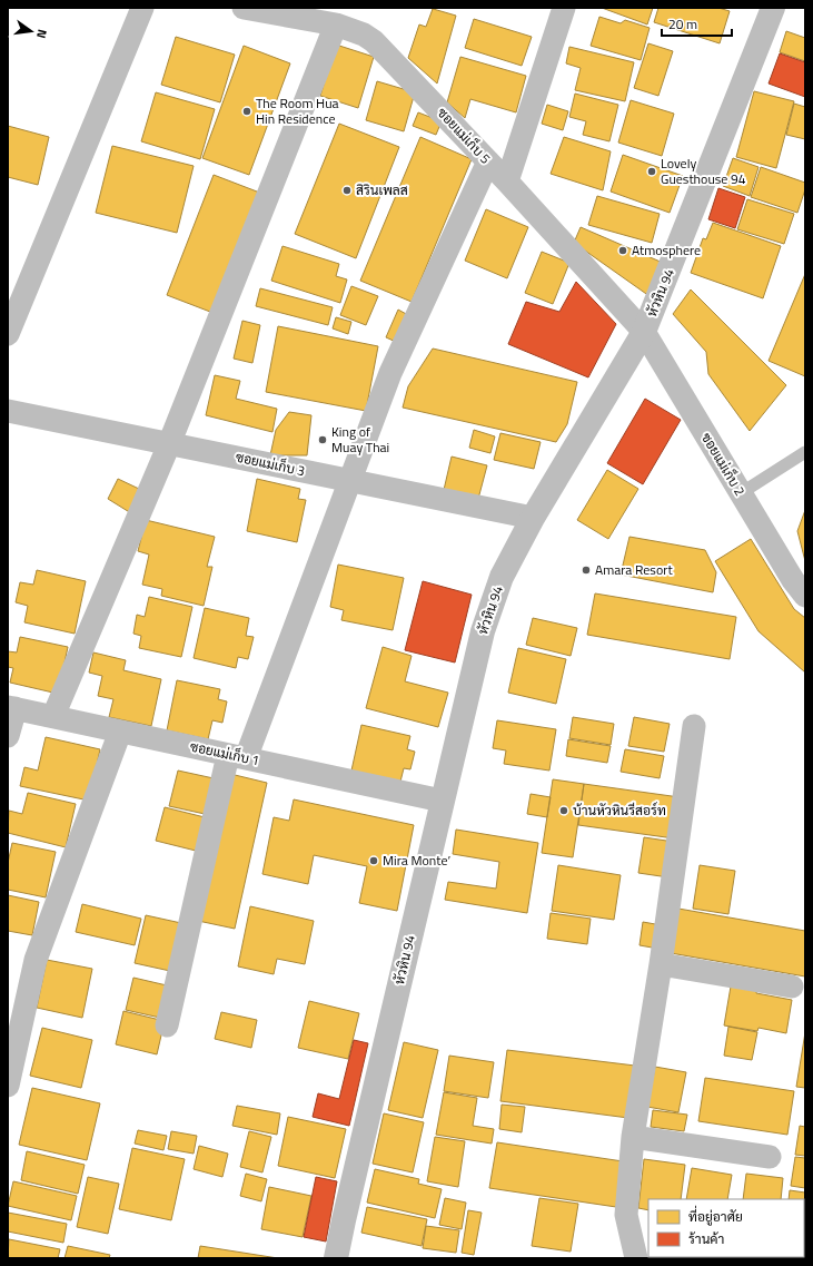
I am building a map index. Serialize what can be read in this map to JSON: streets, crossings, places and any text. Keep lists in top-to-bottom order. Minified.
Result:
{"streets":{"street":["ซอยแม่เก็บ 5","หัวหิน 94","ซอยแม่เก็บ 3","ซอยแม่เก็บ 2","ซอยแม่เก็บ 1"]},"crossings":[["ซอยแม่เก็บ 5","หัวหิน 94"],["ซอยแม่เก็บ 5","ซอยแม่เก็บ 2"],["หัวหิน 94","ซอยแม่เก็บ 3"],["หัวหิน 94","ซอยแม่เก็บ 2"],["หัวหิน 94","ซอยแม่เก็บ 1"]],"places":["The Room Hua Hin Residence","Lovely Guesthouse 94","สิรินเพลส","Atmosphere","King of Muay Thai","Amara Resort","บ้านหัวหินรีสอร์ท","Mira Monte’"],"legend":["ที่อยู่อาศัย","ร้านค้า"],"scale_bar":"20 m","north":"right"}
